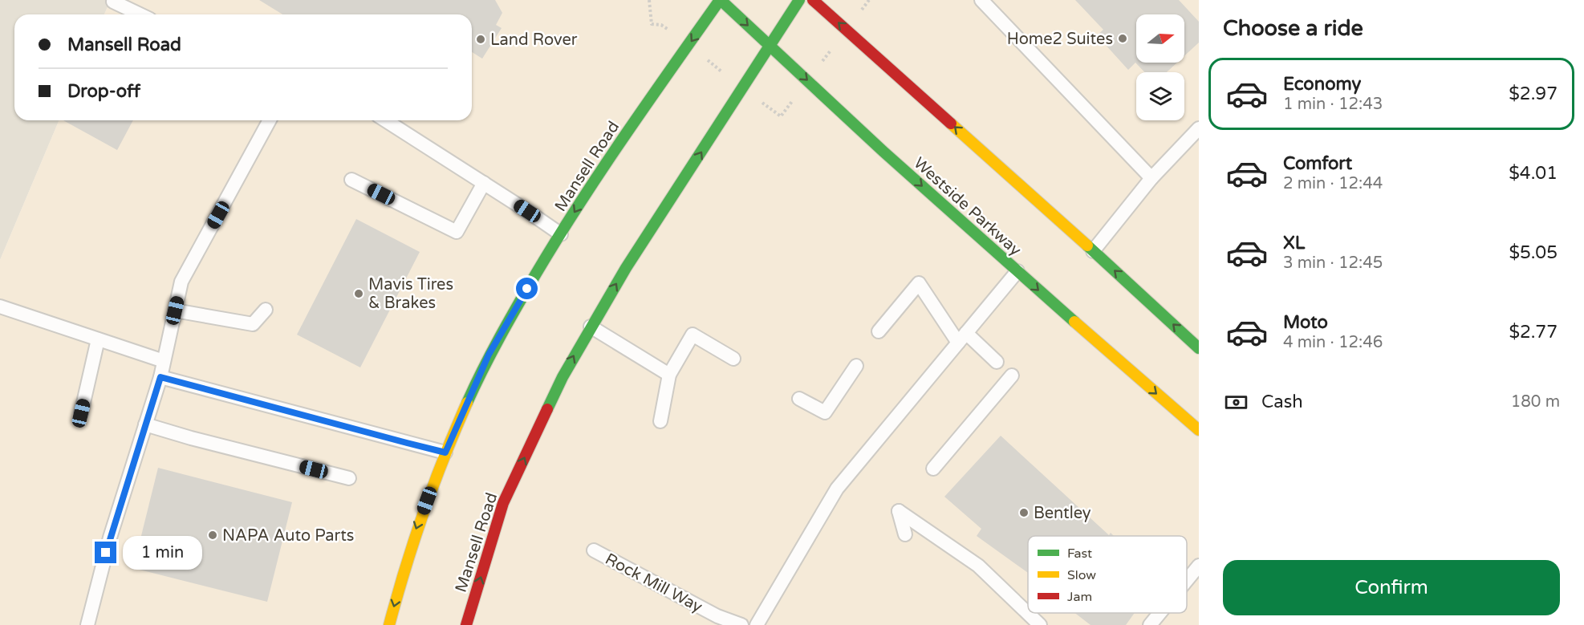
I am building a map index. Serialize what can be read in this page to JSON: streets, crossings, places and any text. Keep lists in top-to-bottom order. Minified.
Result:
{"streets":{"main road":["Mansell Road","Westside Parkway"],"lane":["Rock Mill Way"]},"crossings":[["Mansell Road","Westside Parkway"]],"places":["Home2 Suites","Land Rover","Mavis Tires & Brakes","Bentley","NAPA Auto Parts"],"legend":["Fast","Slow","Jam"],"north":"right","page":{"heading":"Choose a ride","banner":["Mansell Road","Drop-off"],"list":[{"name":"Economy","note":"1 min · 12:43","value":"$2.97"},{"name":"Comfort","note":"2 min · 12:44","value":"$4.01"},{"name":"XL","note":"3 min · 12:45","value":"$5.05"},{"name":"Moto","note":"4 min · 12:46","value":"$2.77"}],"pay":["Cash","180 m"],"bubble":"1 min","buttons":"Confirm"}}
